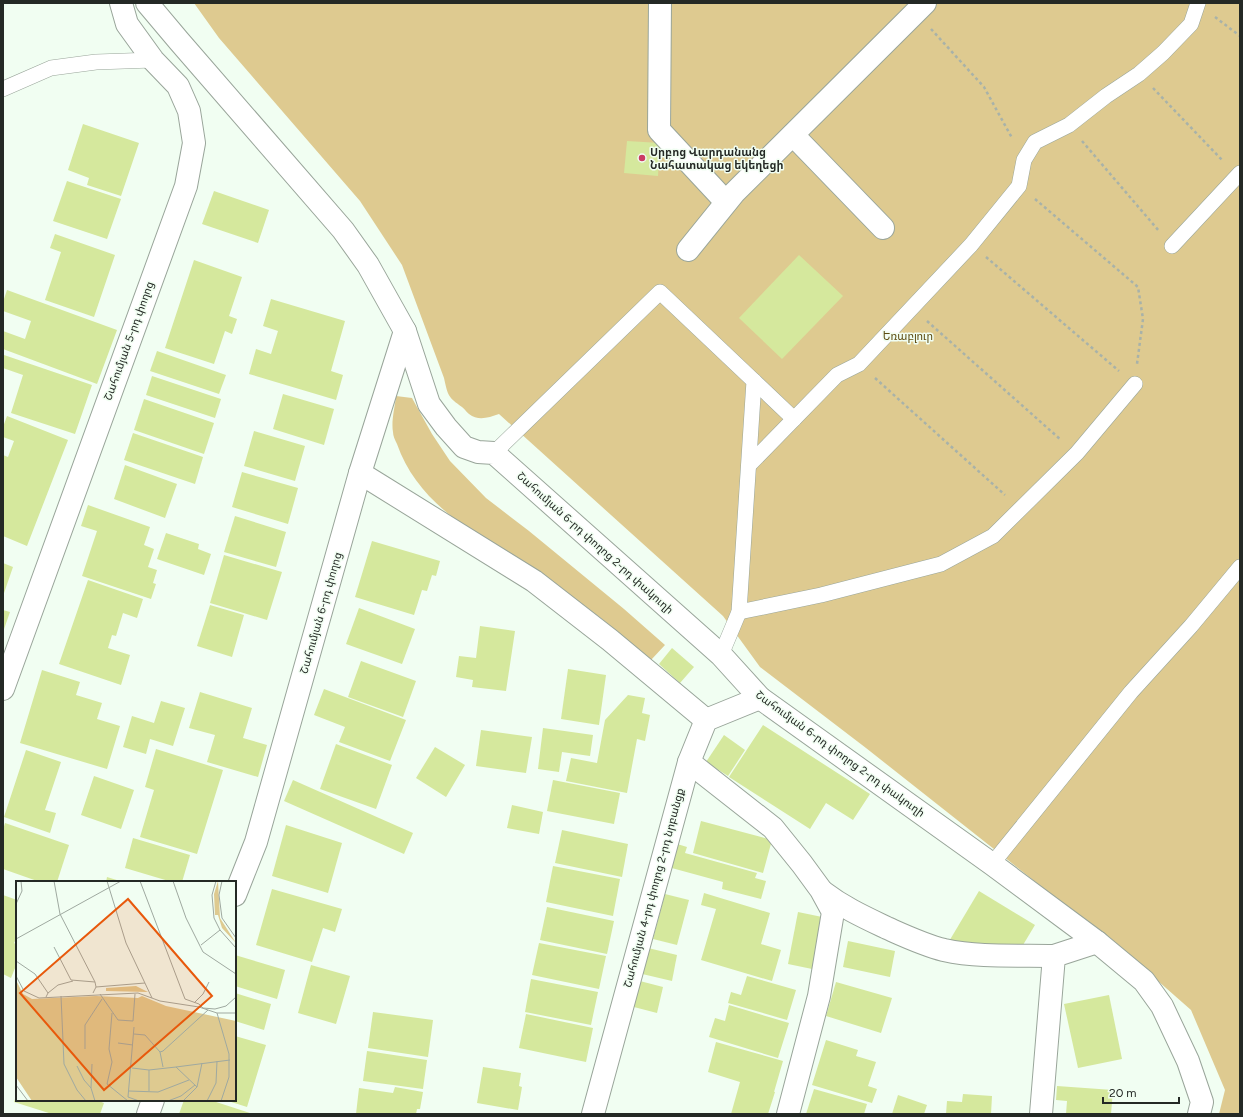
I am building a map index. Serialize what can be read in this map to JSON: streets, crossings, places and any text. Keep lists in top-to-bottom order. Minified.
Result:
{"streets":{"street":["Շահումյան 5-րդ փողոց","Շահումյան 6-րդ փողոց 2-րդ փակուղի","Շահումյան 6-րդ փողոց","Շահումյան 4-րդ փողոց 2-րդ նրբանցք"]},"parks":["Եռաբլուր"],"places":["Սրբոց Վարդանանց Նահատակաց եկեղեցի"],"scale_bar":"20 m"}
